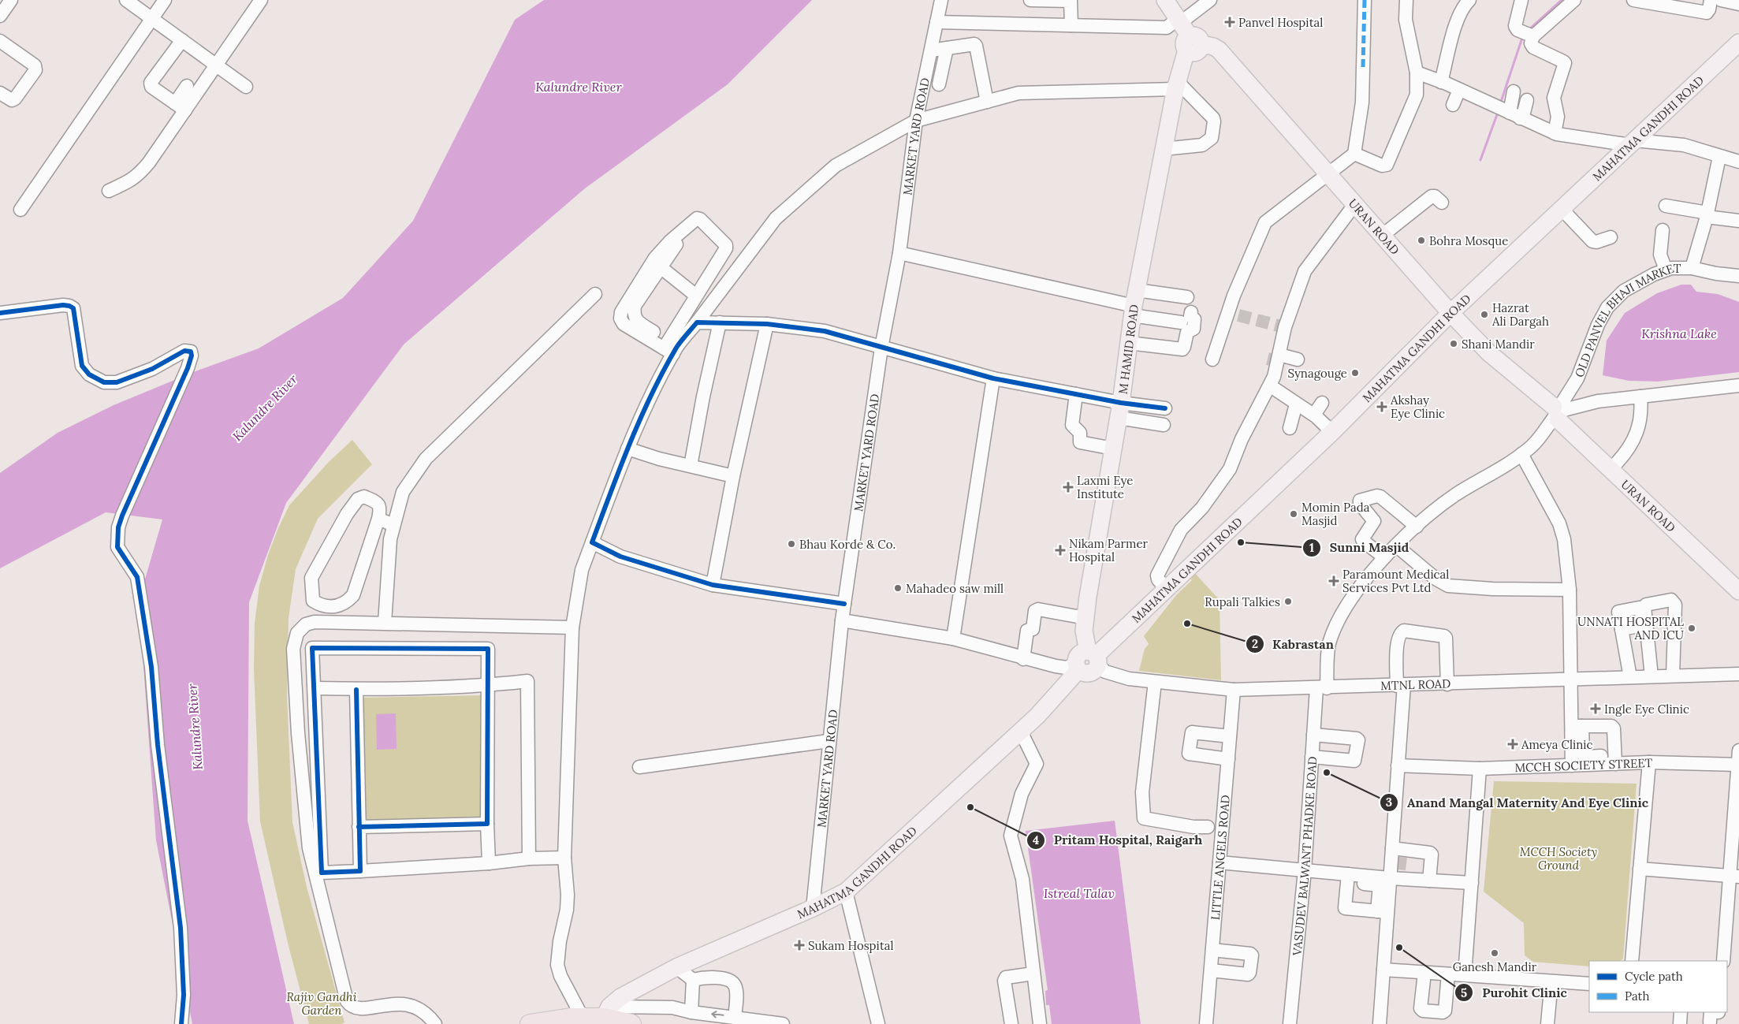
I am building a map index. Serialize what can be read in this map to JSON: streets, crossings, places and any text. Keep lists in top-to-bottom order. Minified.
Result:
{"streets":{"main road":["MAHATMA GANDHI ROAD","URAN ROAD","M HAMID ROAD"],"street":["MARKET YARD ROAD","OLD PANVEL BHAJI MARKET","MTNL ROAD","MCCH SOCIETY STREET","VASUDEV BALWANT PHADKE ROAD","LITTLE ANGELS ROAD"]},"crossings":[["MAHATMA GANDHI ROAD","MARKET YARD ROAD"],["MAHATMA GANDHI ROAD","URAN ROAD"],["MAHATMA GANDHI ROAD","M HAMID ROAD"],["MAHATMA GANDHI ROAD","MTNL ROAD"],["URAN ROAD","OLD PANVEL BHAJI MARKET"],["URAN ROAD","M HAMID ROAD"],["OLD PANVEL BHAJI MARKET","VASUDEV BALWANT PHADKE ROAD"],["M HAMID ROAD","MTNL ROAD"],["MTNL ROAD","VASUDEV BALWANT PHADKE ROAD"],["MTNL ROAD","LITTLE ANGELS ROAD"]],"water":["Kalundre River","Krishna Lake","Istreal Talav"],"parks":["MCCH Society Ground","Rajiv Gandhi Garden"],"places":{"health":["Panvel Hospital","Akshay Eye Clinic","Laxmi Eye Institute","Nikam Parmer Hospital","Paramount Medical Services Pvt Ltd","Ingle Eye Clinic","Ameya Clinic","Sukam Hospital"],"other":["Bohra Mosque","Hazrat Ali Dargah","Shani Mandir","Synagouge","Momin Pada Masjid","Sunni Masjid","Bhau Korde & Co.","Mahadeo saw mill","Rupali Talkies","Kabrastan","UNNATI HOSPITAL AND ICU","Anand Mangal Maternity And Eye Clinic","Pritam Hospital, Raigarh","Purohit Clinic","Ganesh Mandir"]},"legend":["Cycle path","Path"]}
